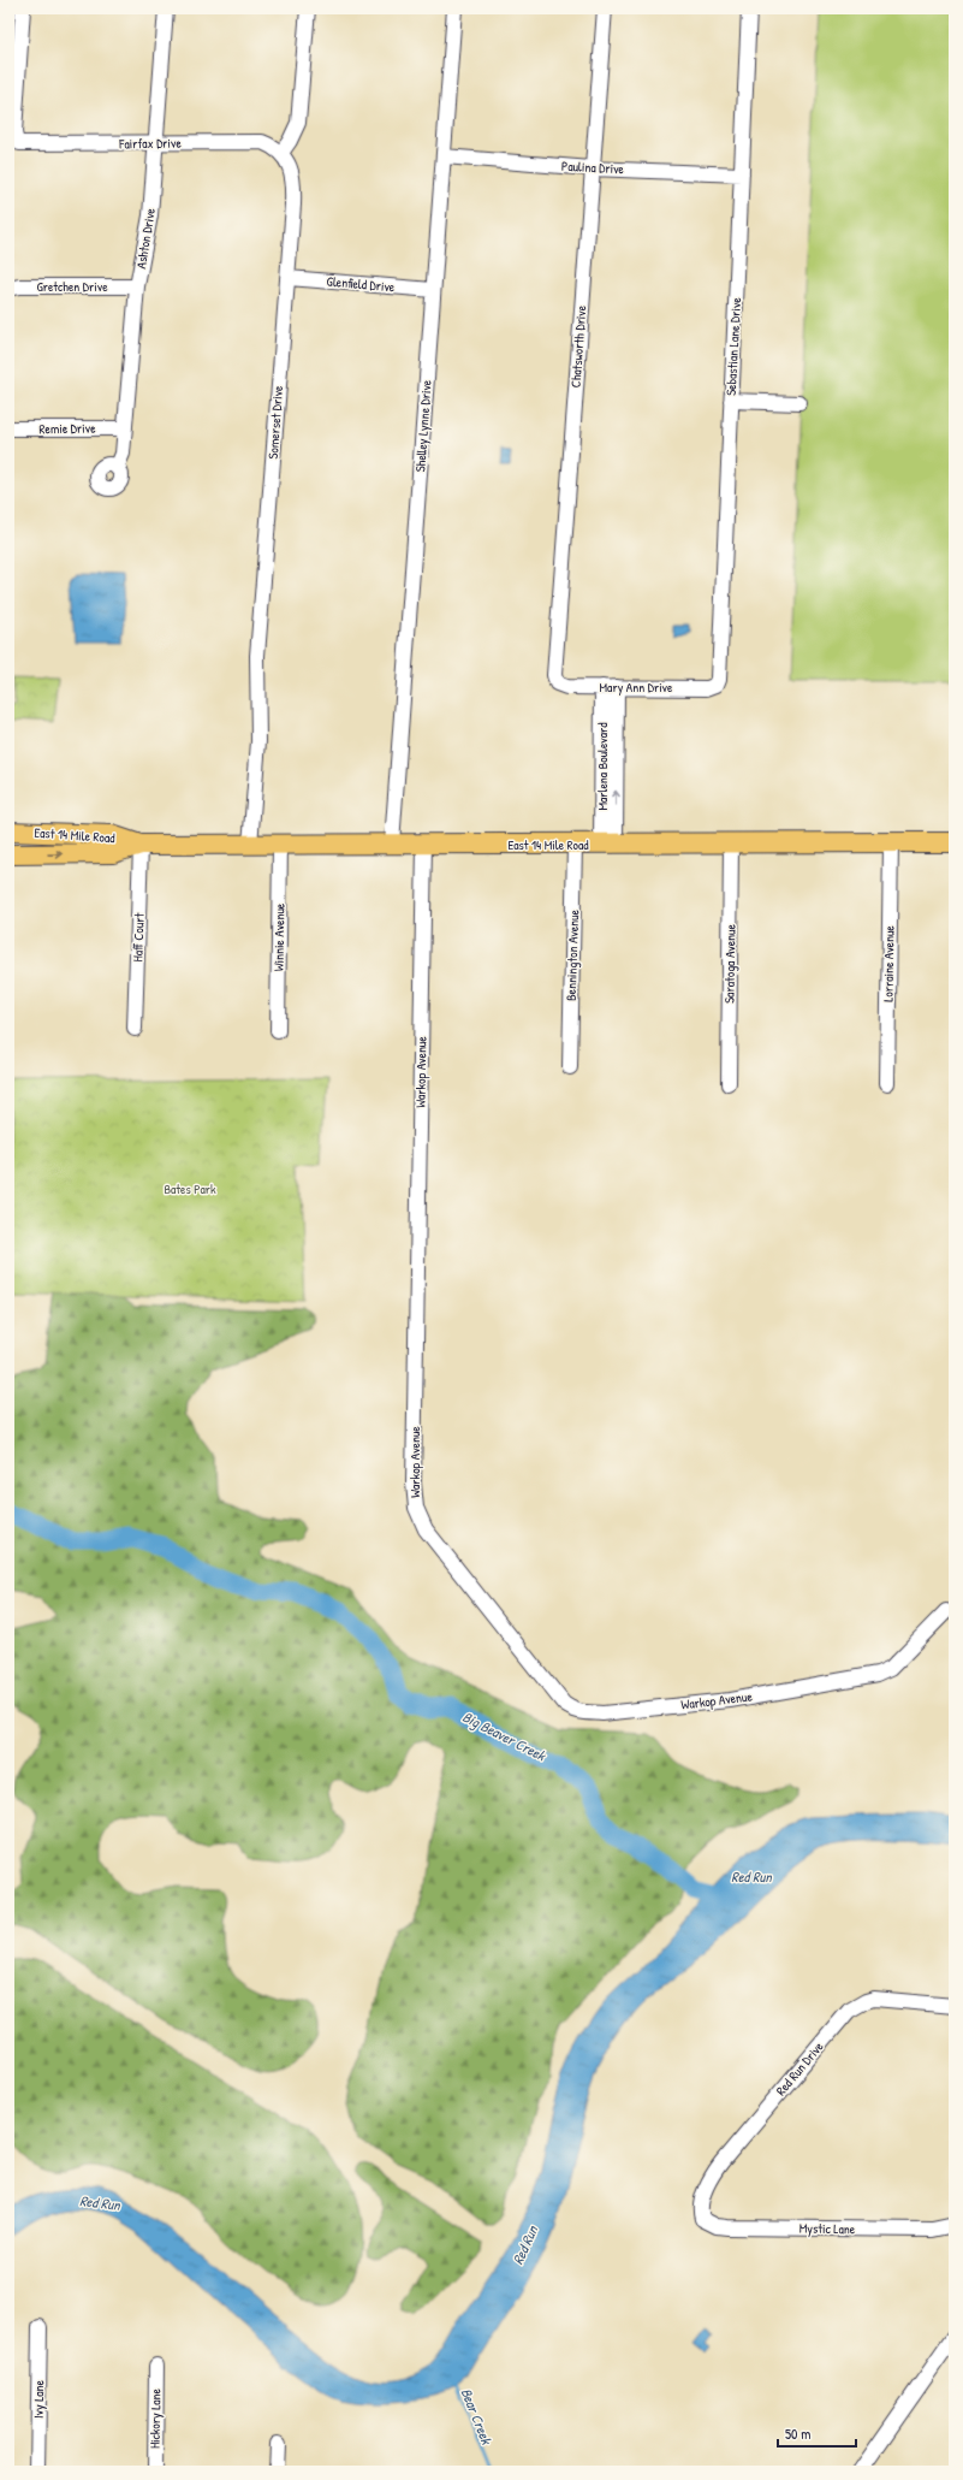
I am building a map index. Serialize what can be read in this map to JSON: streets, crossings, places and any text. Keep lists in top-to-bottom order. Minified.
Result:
{"streets":{"main road":["East 14 Mile Road"],"street":["Fairfax Drive","Paulina Drive","Ashton Drive","Glenfield Drive","Gretchen Drive","Chatsworth Drive","Sebastian Lane Drive","Somerset Drive","Shelley Lynne Drive","Remie Drive","Mary Ann Drive","Marlena Boulevard","Haff Court","Winnie Avenue","Bennington Avenue","Saratoga Avenue","Lorraine Avenue","Warkop Avenue","Red Run Drive","Mystic Lane","Ivy Lane","Hickory Lane"]},"crossings":[["Fairfax Drive","Ashton Drive"],["Fairfax Drive","Somerset Drive"],["Paulina Drive","Chatsworth Drive"],["Paulina Drive","Sebastian Lane Drive"],["Paulina Drive","Shelley Lynne Drive"],["Ashton Drive","Gretchen Drive"],["Ashton Drive","Remie Drive"],["Glenfield Drive","Somerset Drive"],["Glenfield Drive","Shelley Lynne Drive"],["Chatsworth Drive","Mary Ann Drive"],["Sebastian Lane Drive","Mary Ann Drive"],["Somerset Drive","East 14 Mile Road"],["Shelley Lynne Drive","East 14 Mile Road"],["Mary Ann Drive","Marlena Boulevard"],["Marlena Boulevard","East 14 Mile Road"],["East 14 Mile Road","Haff Court"],["East 14 Mile Road","Winnie Avenue"],["East 14 Mile Road","Bennington Avenue"],["East 14 Mile Road","Saratoga Avenue"],["East 14 Mile Road","Lorraine Avenue"],["East 14 Mile Road","Warkop Avenue"],["Red Run Drive","Mystic Lane"]],"water":["Big Beaver Creek","Red Run","Bear Creek"],"parks":["Bates Park"],"scale_bar":"50 m"}
